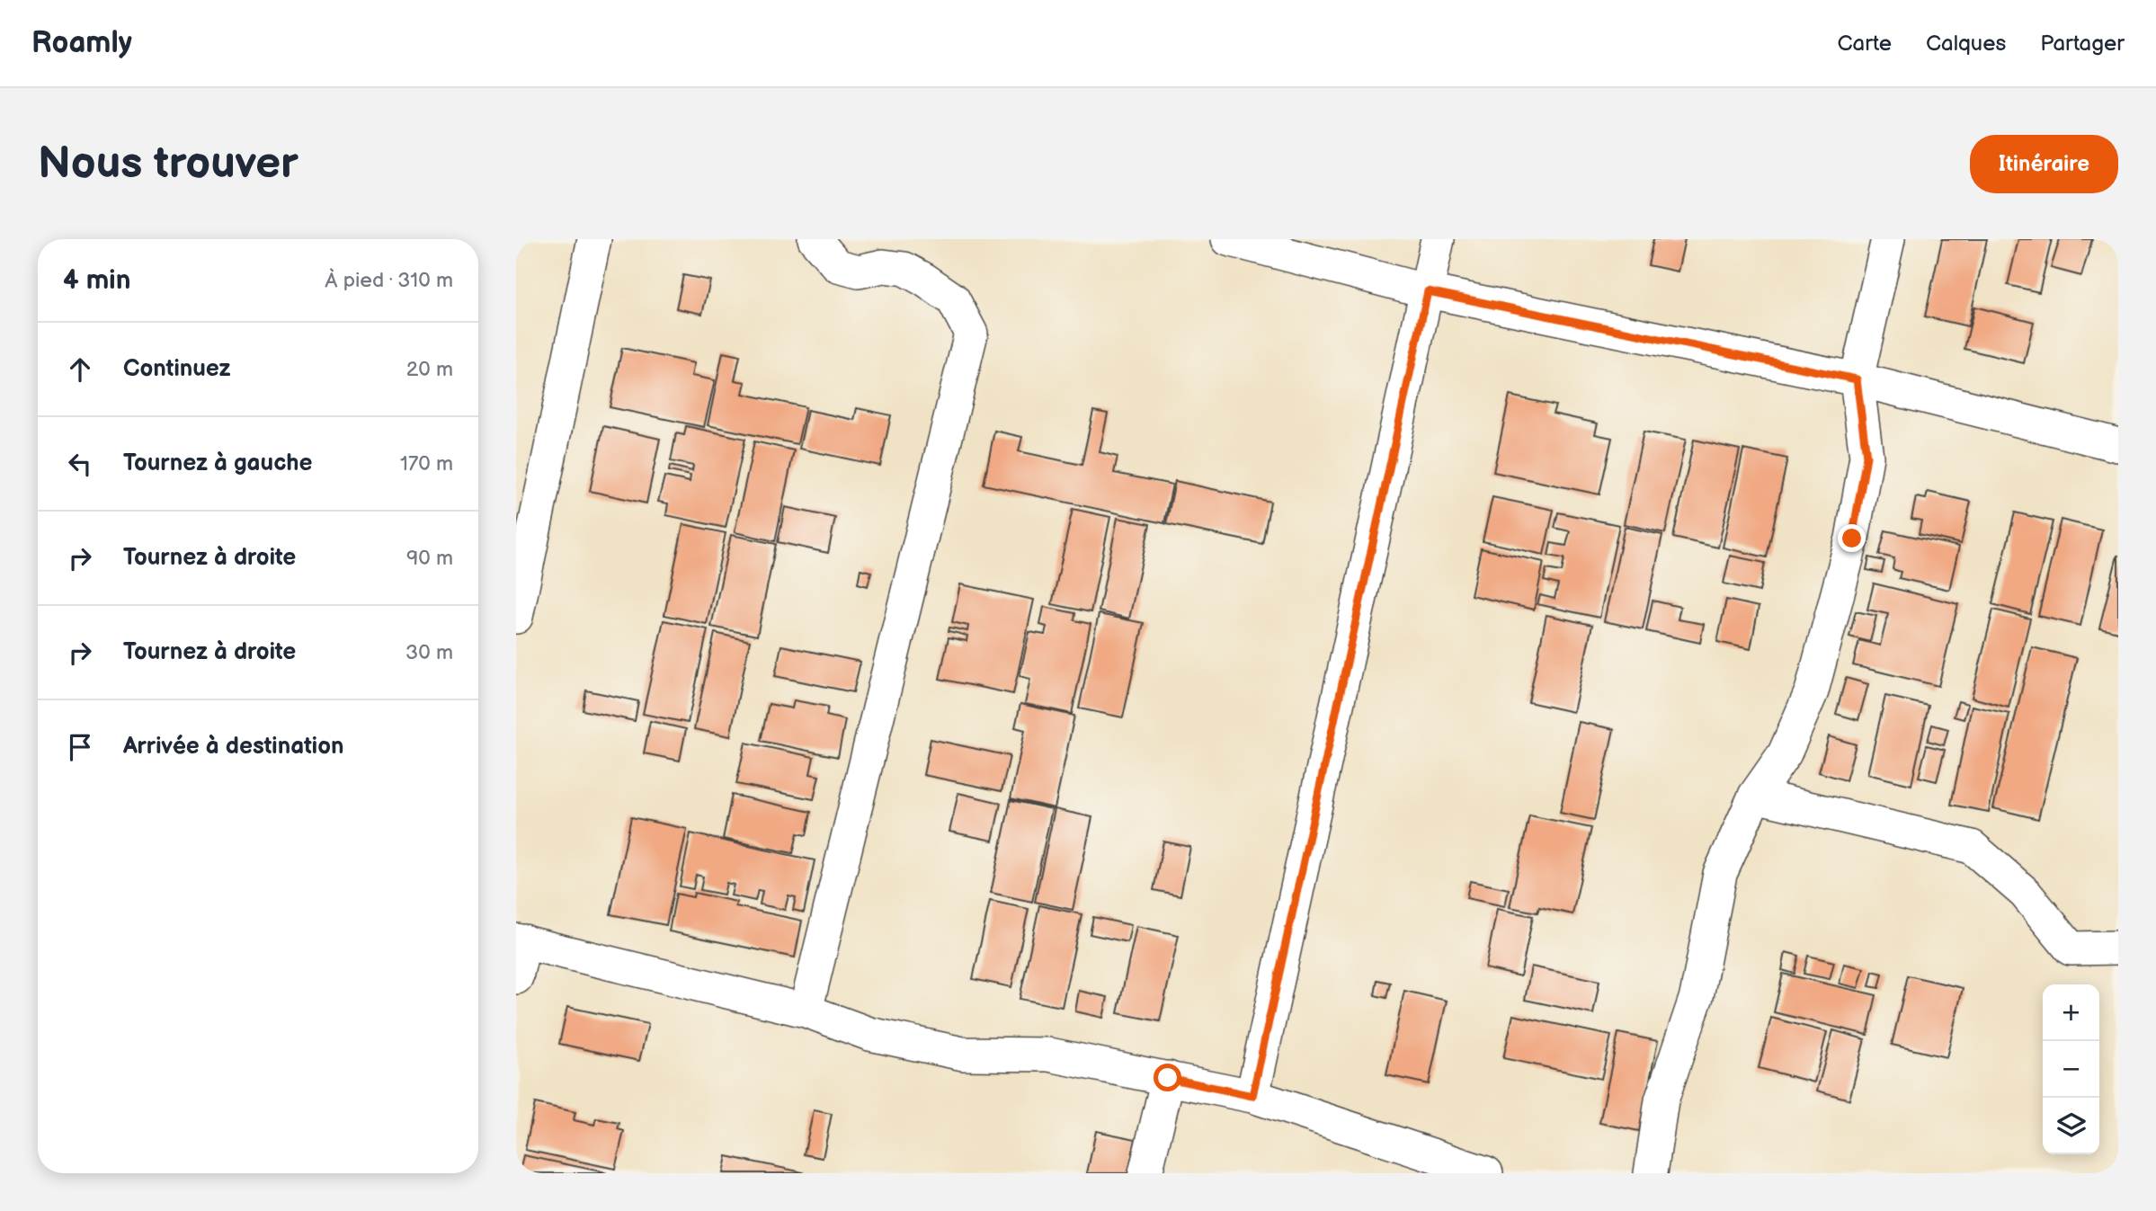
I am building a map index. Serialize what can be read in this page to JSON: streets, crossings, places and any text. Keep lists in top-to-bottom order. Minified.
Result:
{"page":{"header":"Roamly","nav":["Carte","Calques","Partager"],"buttons":"Itinéraire","title":"Nous trouver","heading":["4 min","À pied · 310 m"],"list":[["Continuez","20 m"],["Tournez à gauche","170 m"],["Tournez à droite","90 m"],["Tournez à droite","30 m"],"Arrivée à destination"],"map_buttons":["+","−"]}}
